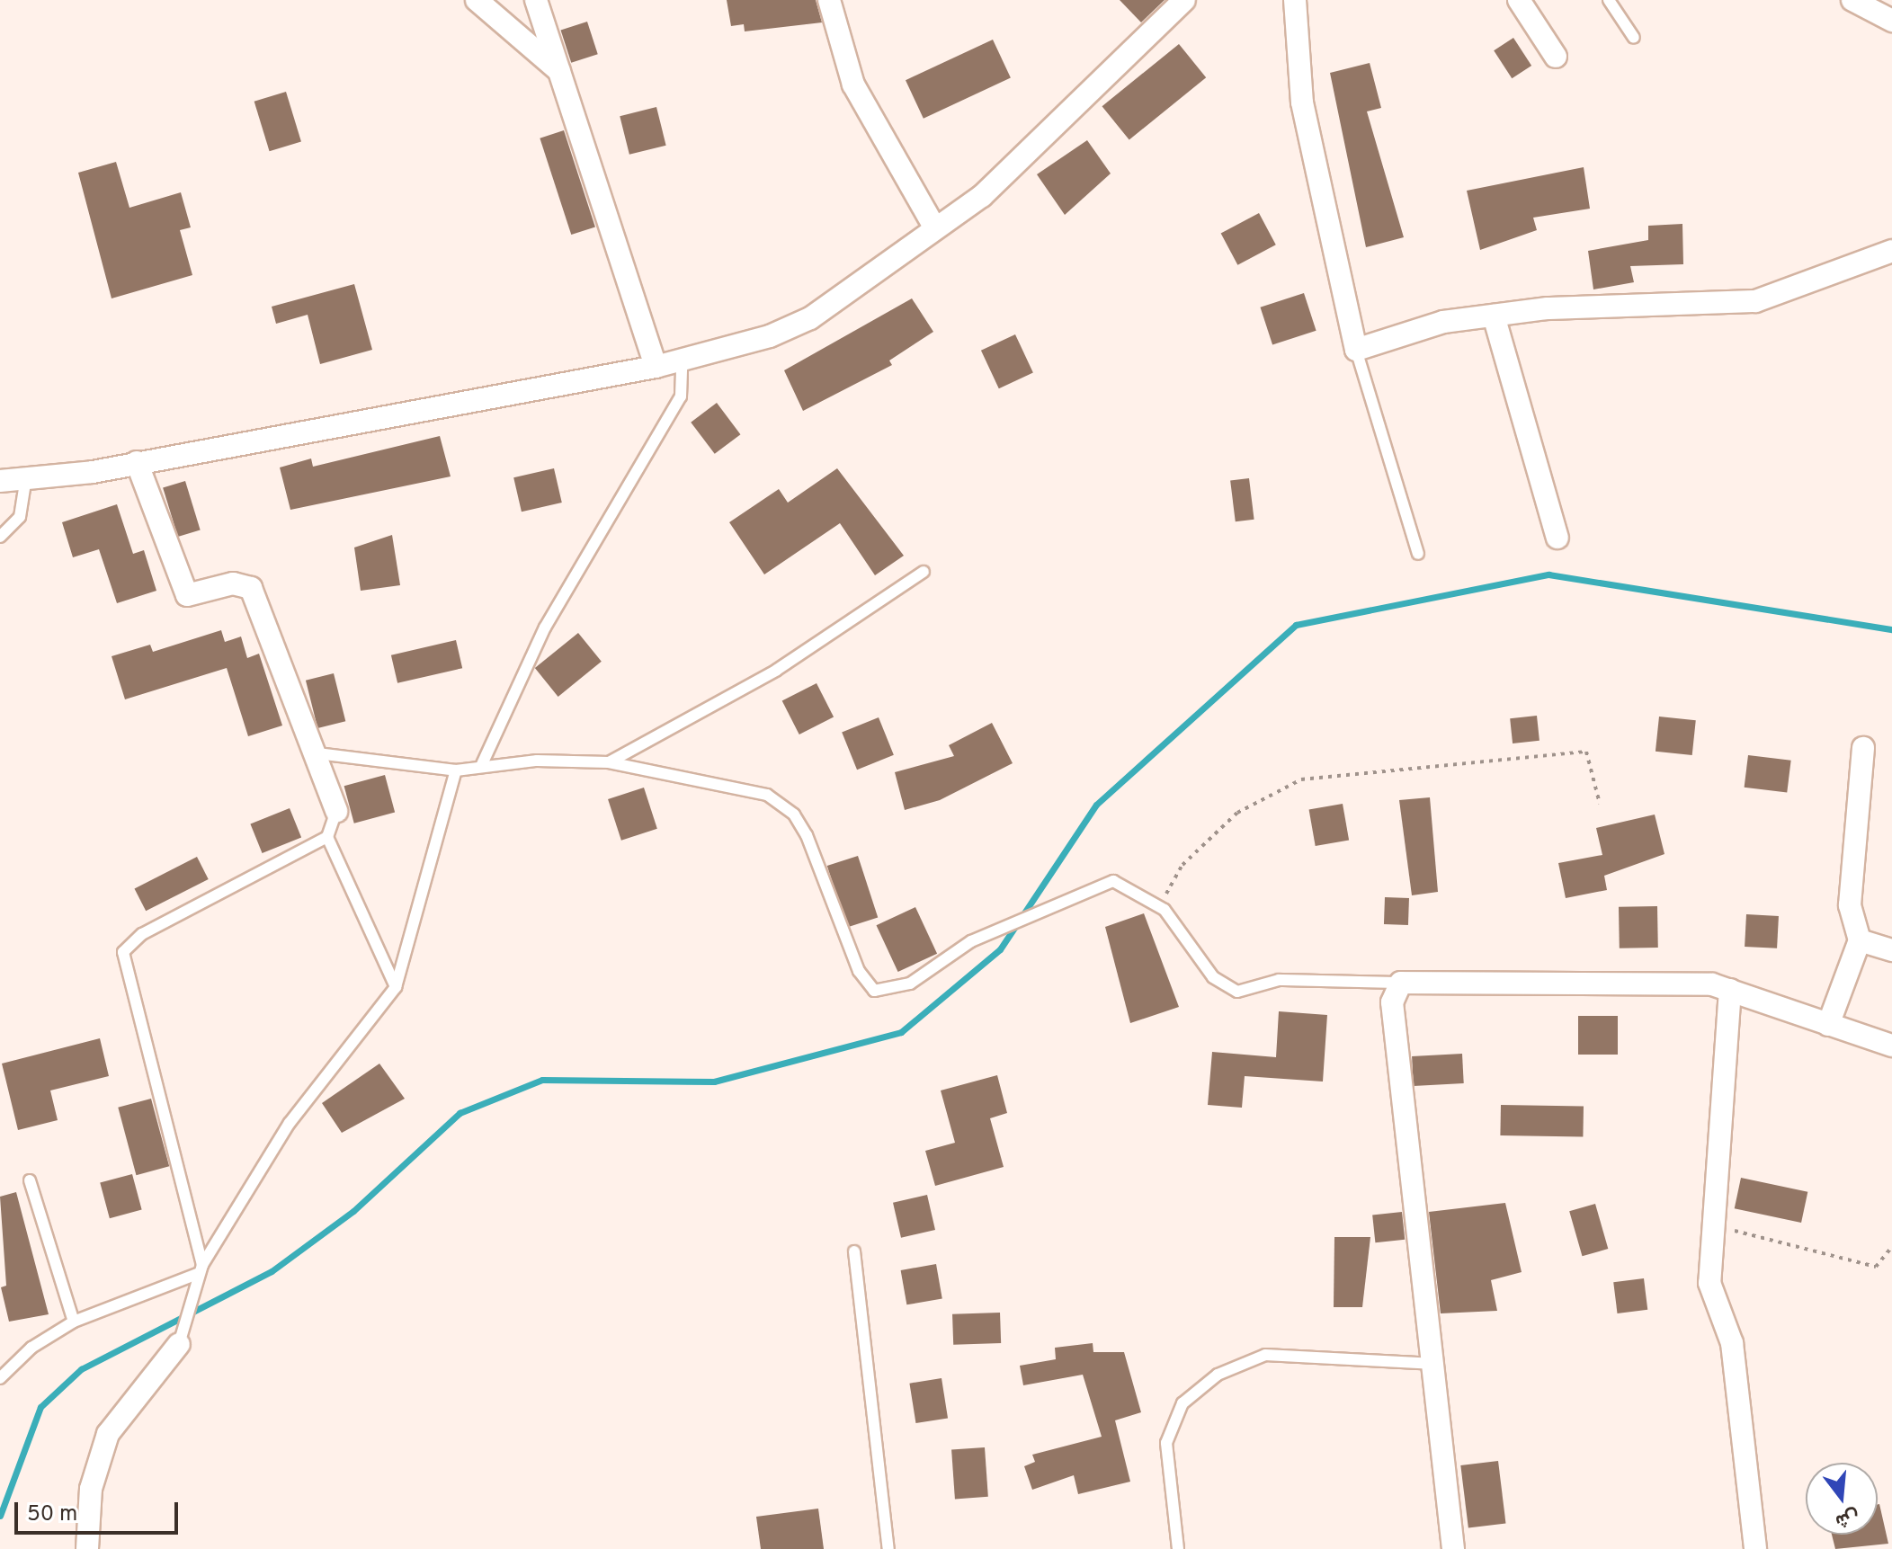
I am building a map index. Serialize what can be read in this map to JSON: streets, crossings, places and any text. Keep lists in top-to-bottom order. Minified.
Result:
{"scale_bar":"50 m","north":"bottom"}
